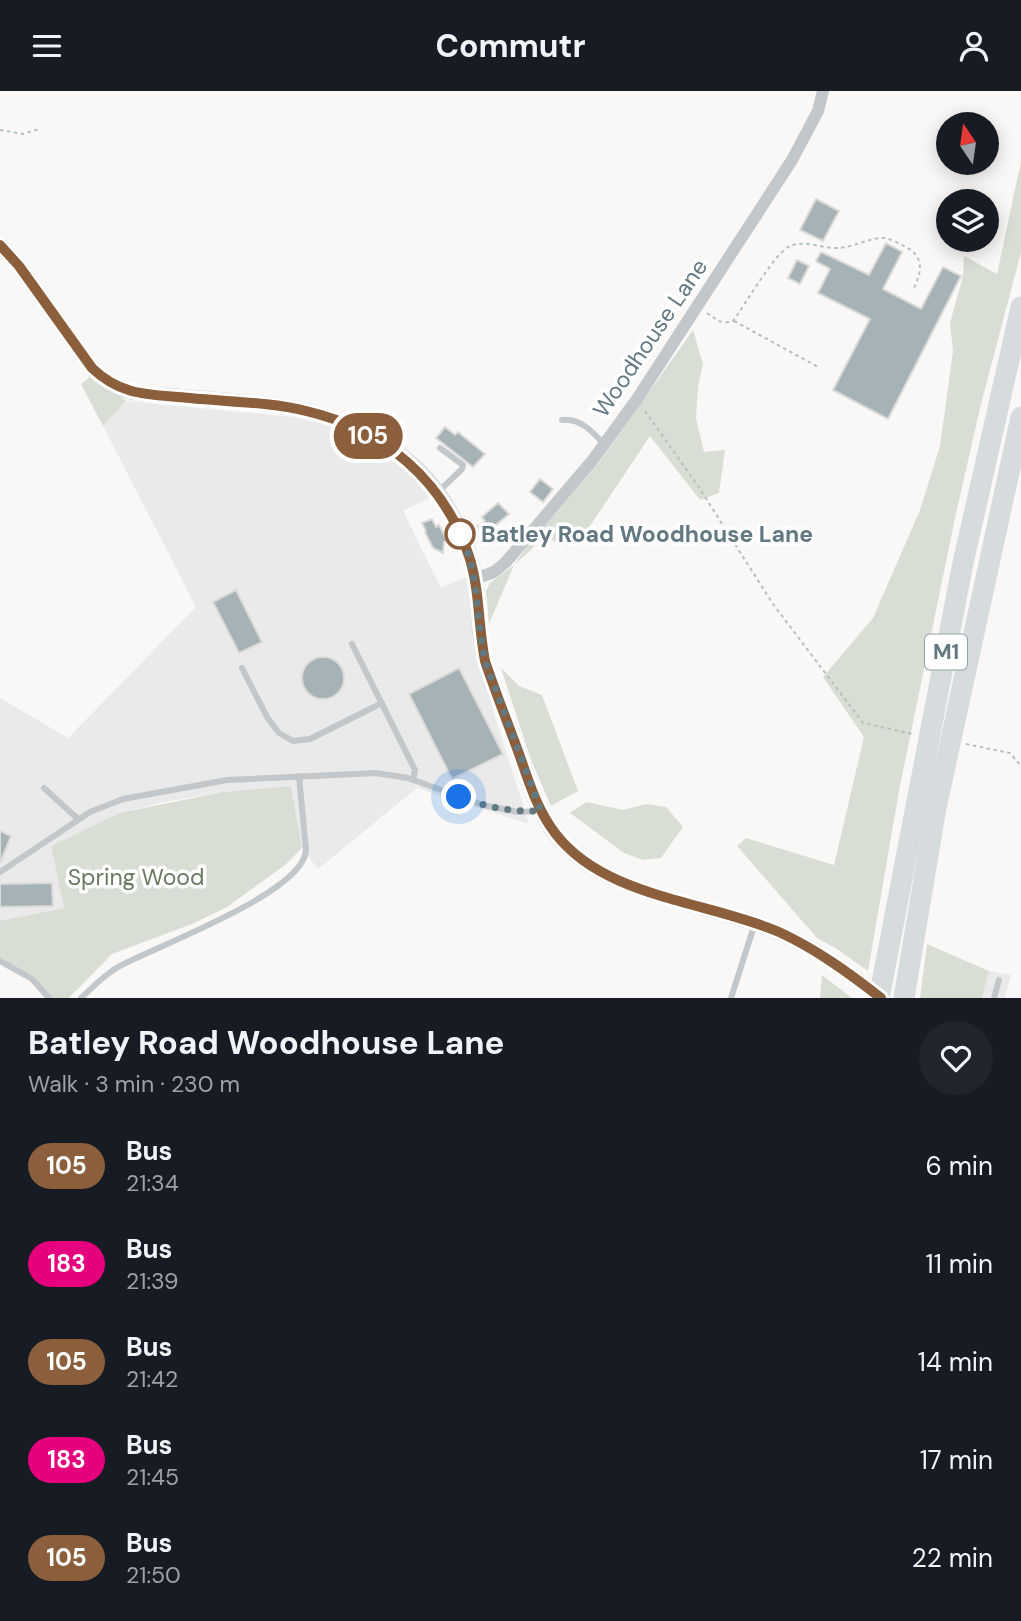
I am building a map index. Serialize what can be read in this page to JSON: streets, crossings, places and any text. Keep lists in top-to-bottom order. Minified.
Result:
{"streets":{"highway":["M1"],"street":["Woodhouse Lane"]},"parks":["Spring Wood"],"places":["Batley Road Woodhouse Lane"],"lines":["bus line 105"],"north":"top","page":{"header":"Commutr","on_map":"105","heading":["Batley Road Woodhouse Lane","Walk · 3 min · 230 m"],"list":[{"mark":"105","name":"Bus","note":"21:34","value":"6 min"},{"mark":"183","name":"Bus","note":"21:39","value":"11 min"},{"mark":"105","name":"Bus","note":"21:42","value":"14 min"},{"mark":"183","name":"Bus","note":"21:45","value":"17 min"},{"mark":"105","name":"Bus","note":"21:50","value":"22 min"}]}}
